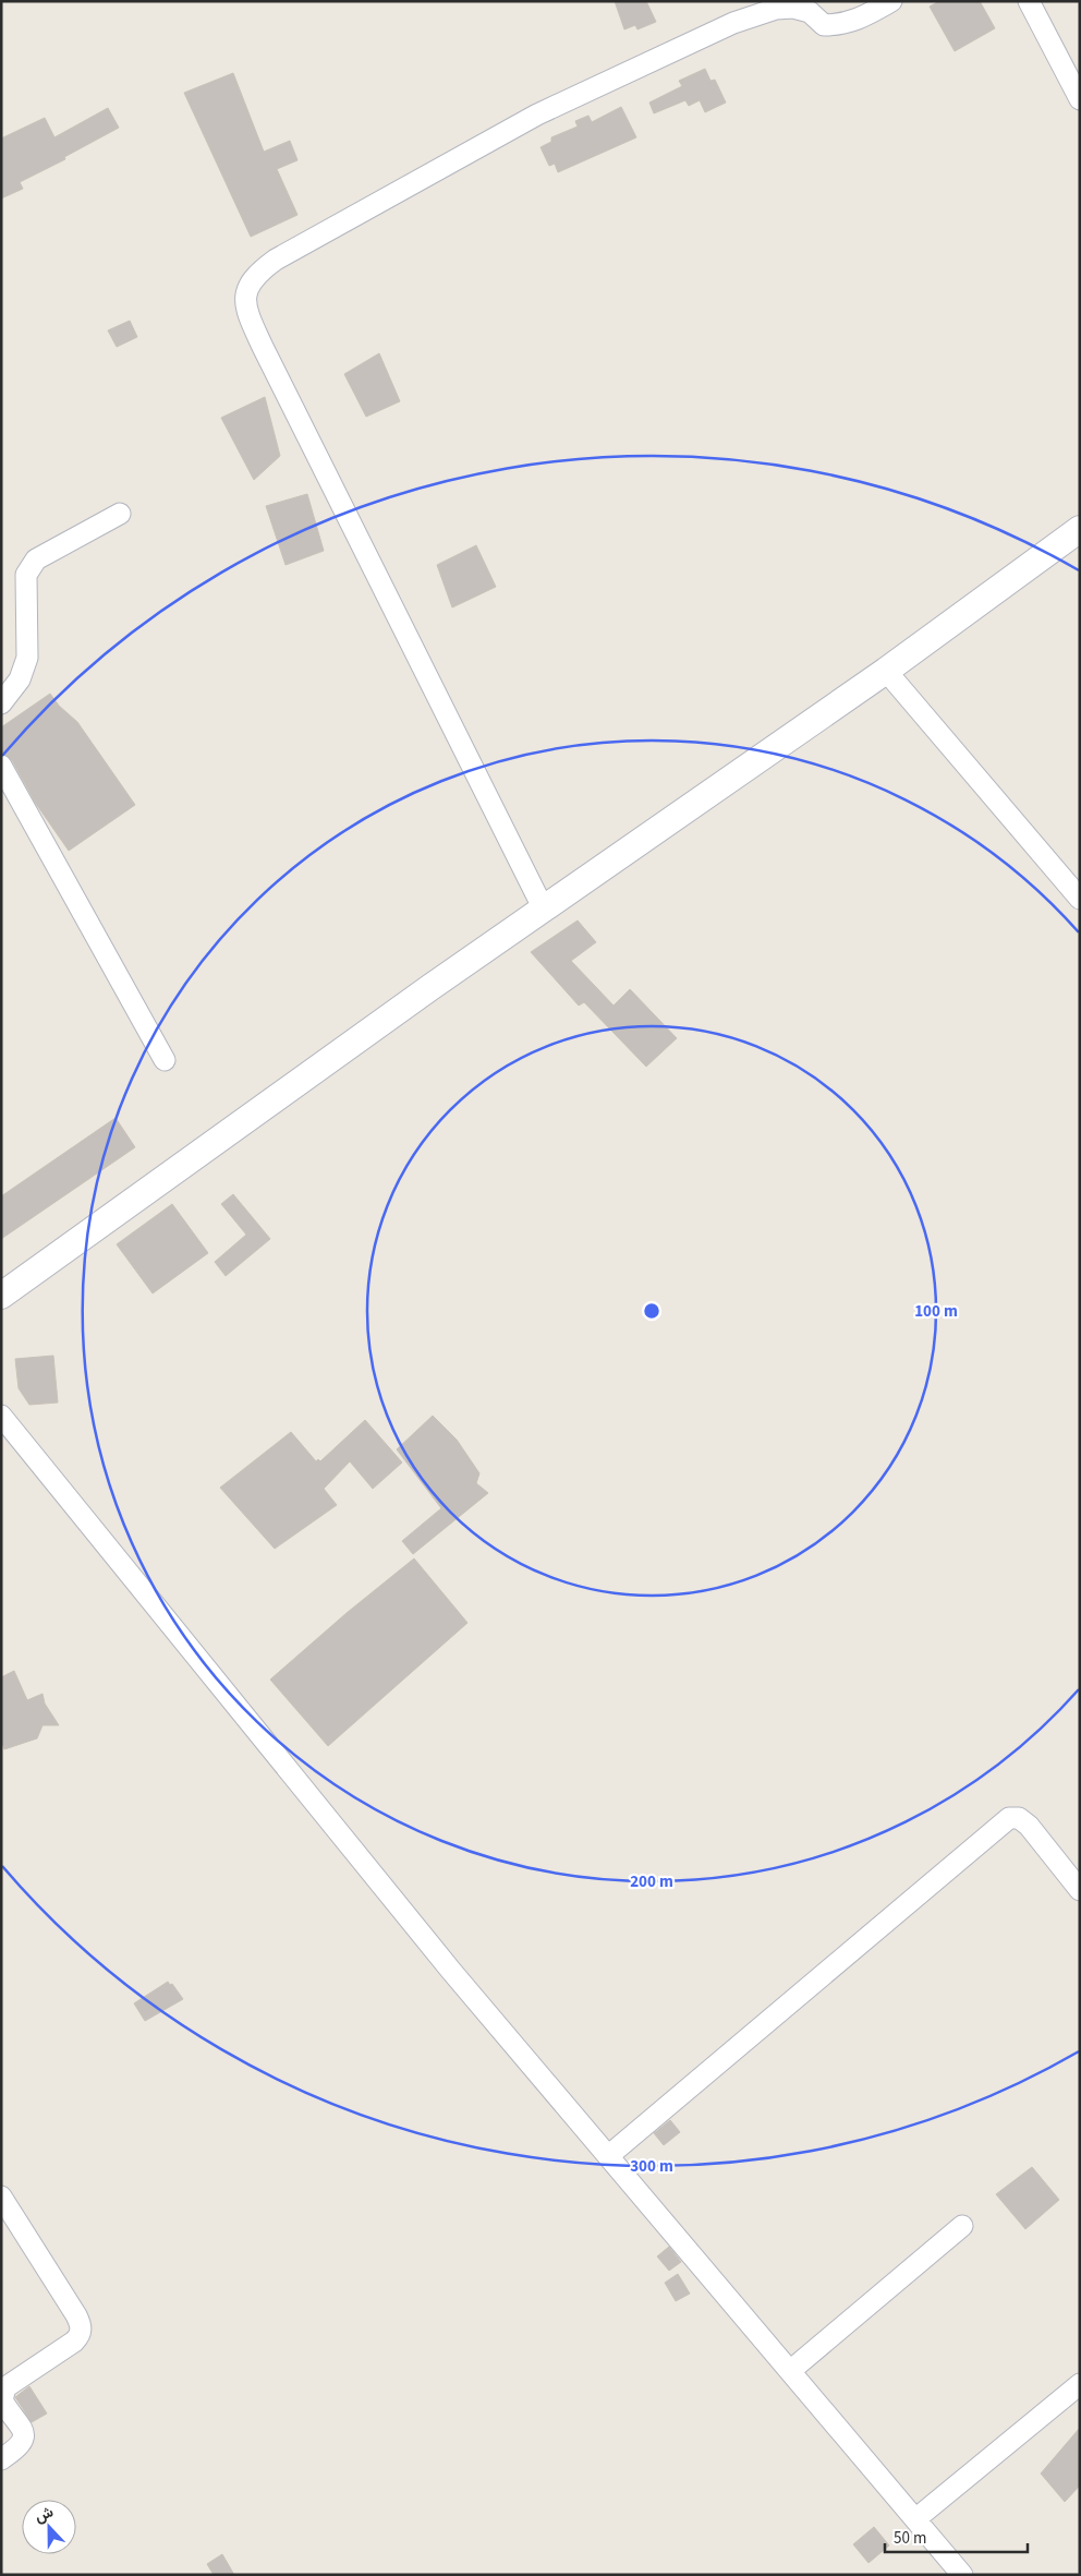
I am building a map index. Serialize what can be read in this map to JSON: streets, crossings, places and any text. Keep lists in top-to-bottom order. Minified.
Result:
{"scale_bar":"50 m","north":"top","rings":["100 m","200 m","300 m"]}
